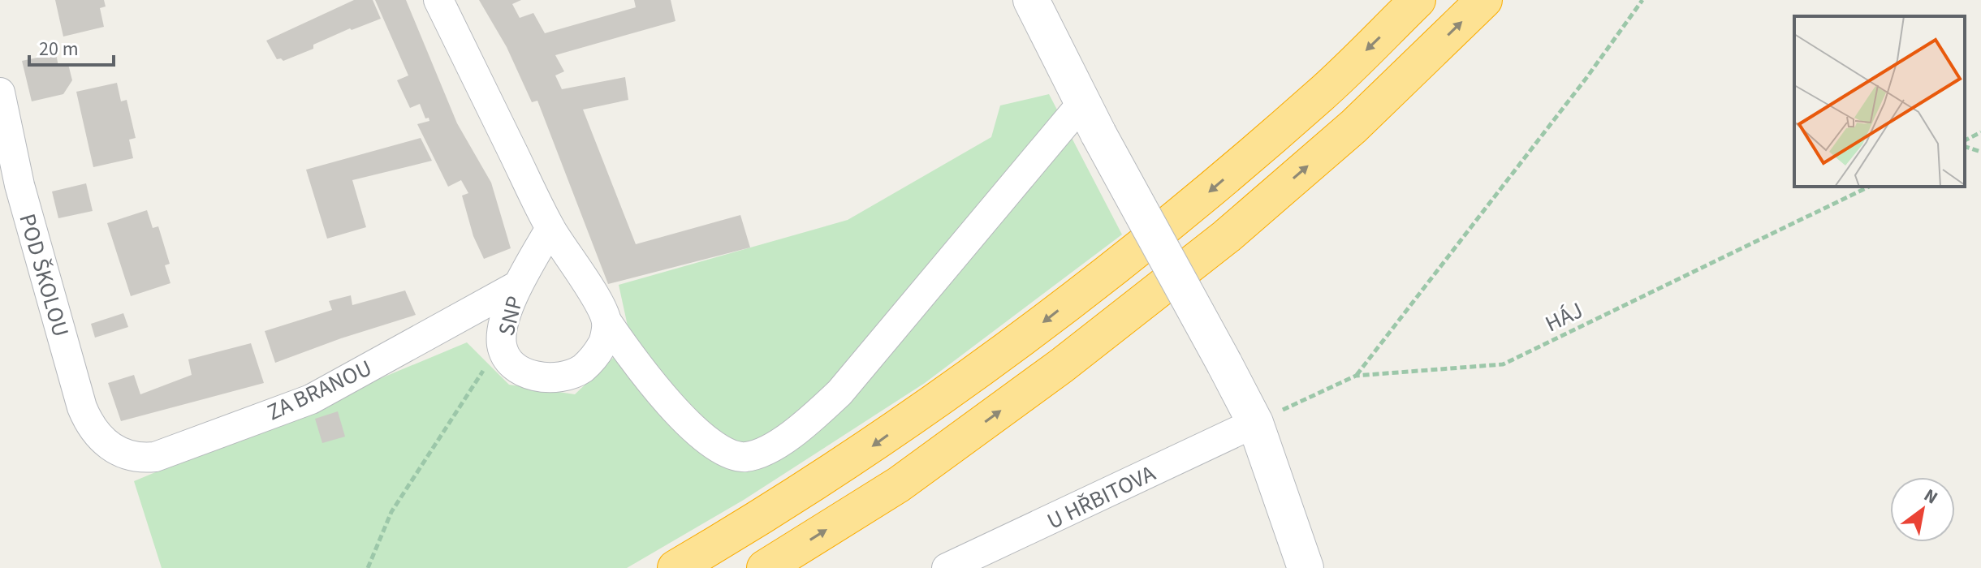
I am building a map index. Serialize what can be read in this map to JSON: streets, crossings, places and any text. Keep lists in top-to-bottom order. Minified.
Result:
{"streets":{"street":["POD ŠKOLOU","SNP","ZA BRANOU","U HŘBITOVA"],"path":["HÁJ"]},"crossings":[["POD ŠKOLOU","ZA BRANOU"],["SNP","ZA BRANOU"],["HÁJ","U HŘBITOVA"]],"scale_bar":"20 m","north":"top right"}
